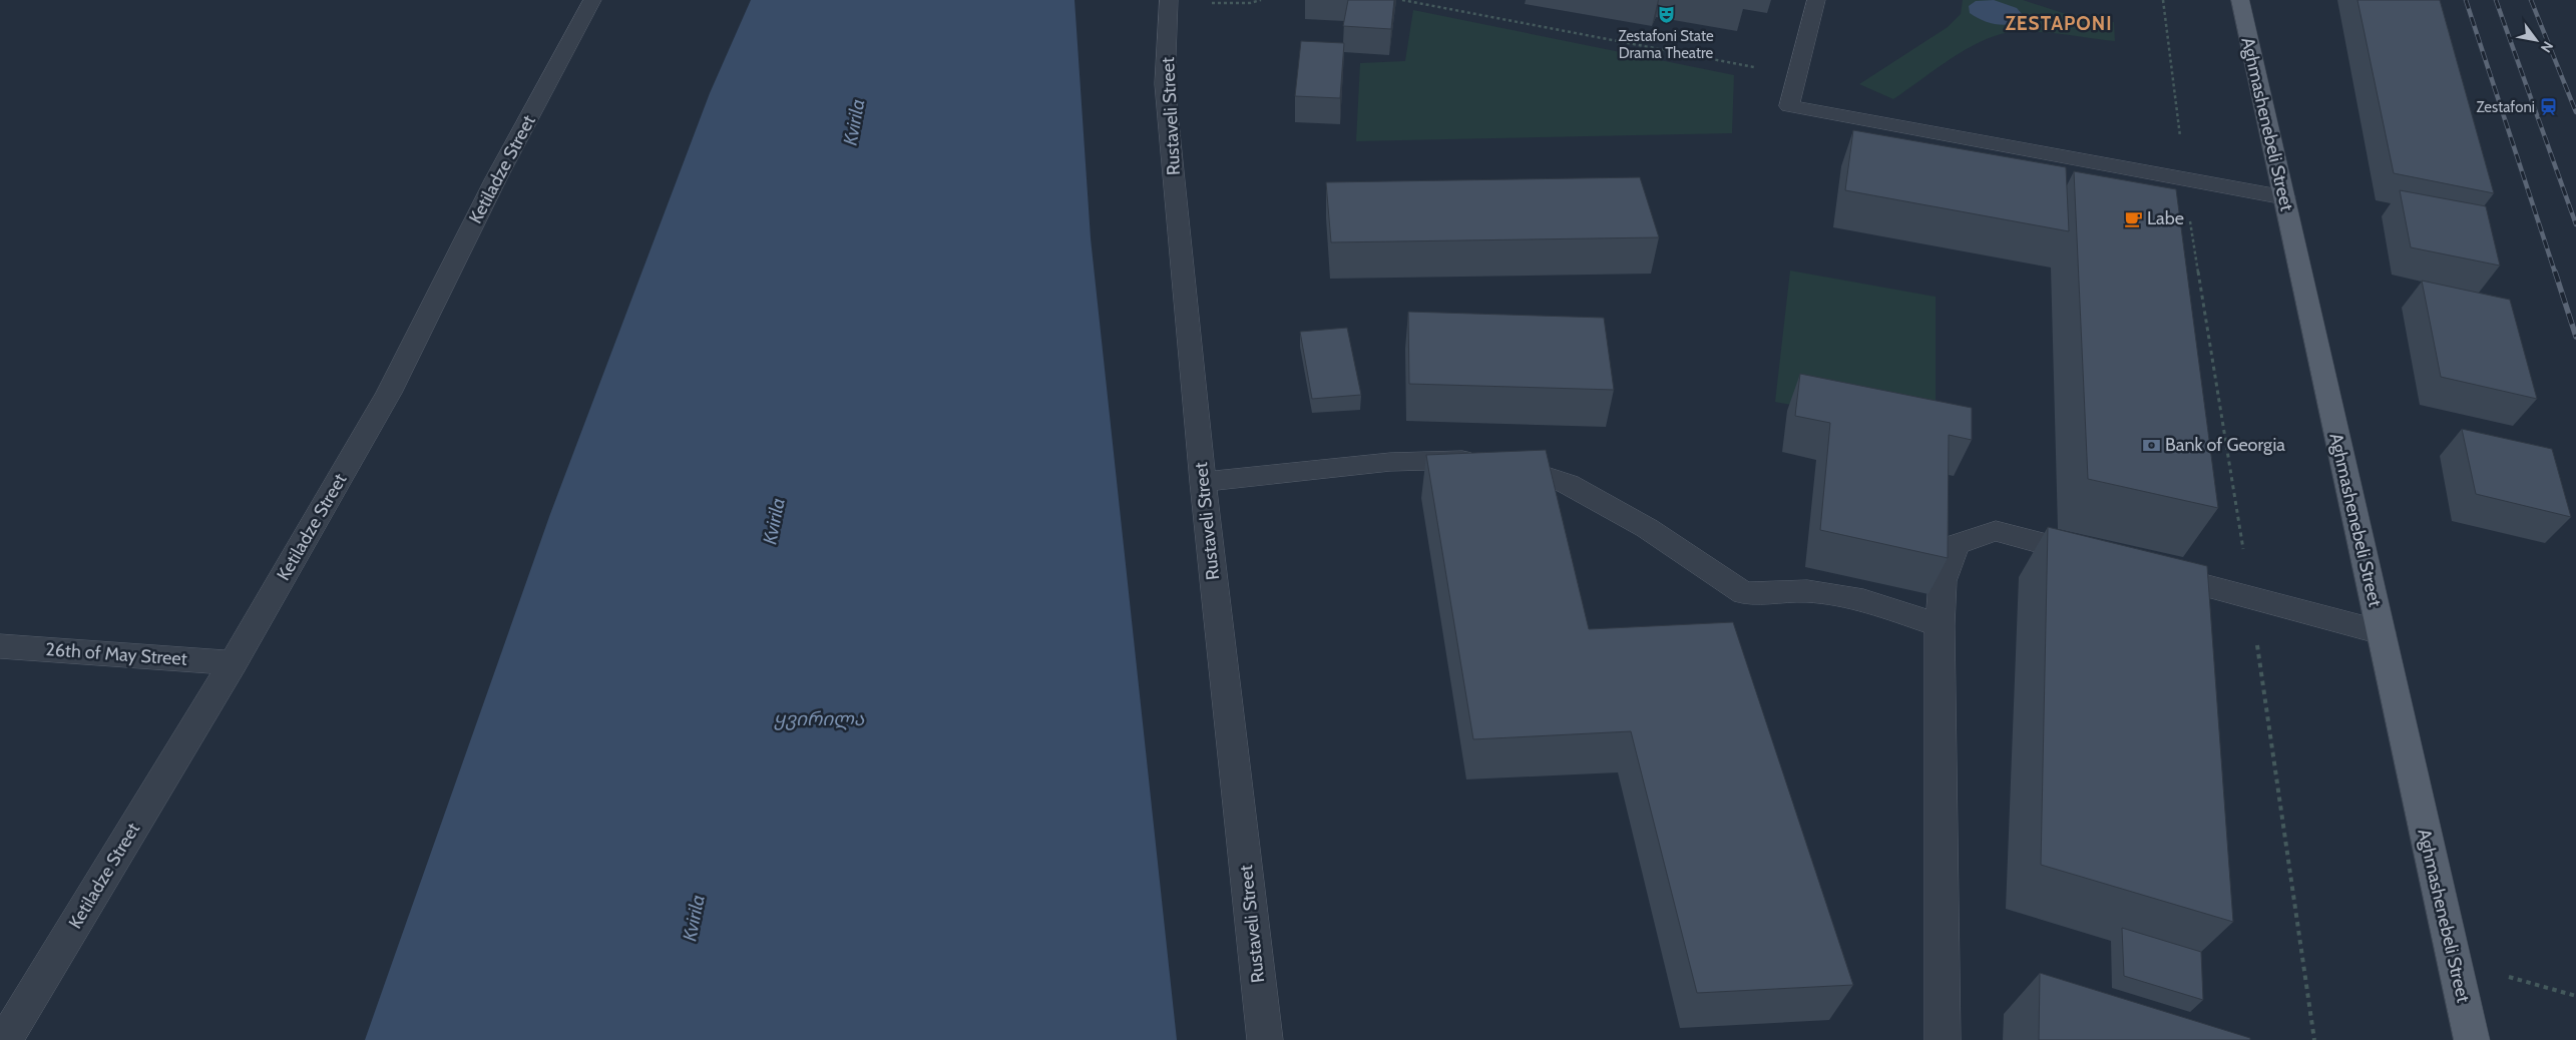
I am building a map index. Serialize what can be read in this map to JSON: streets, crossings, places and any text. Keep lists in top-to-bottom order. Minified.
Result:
{"streets":{"main road":["Aghmashenebeli Street"],"street":["Rustaveli Street","Ketiladze Street","26th of May Street"]},"crossings":[["Ketiladze Street","26th of May Street"]],"districts":["ZESTAPONI"],"water":["Kvirila","ყვირილა"],"places":{"theatre":["Zestafoni State Drama Theatre"],"station":["Zestafoni"],"cafe":["Labe"],"bank":["Bank of Georgia"]},"north":"bottom right"}
